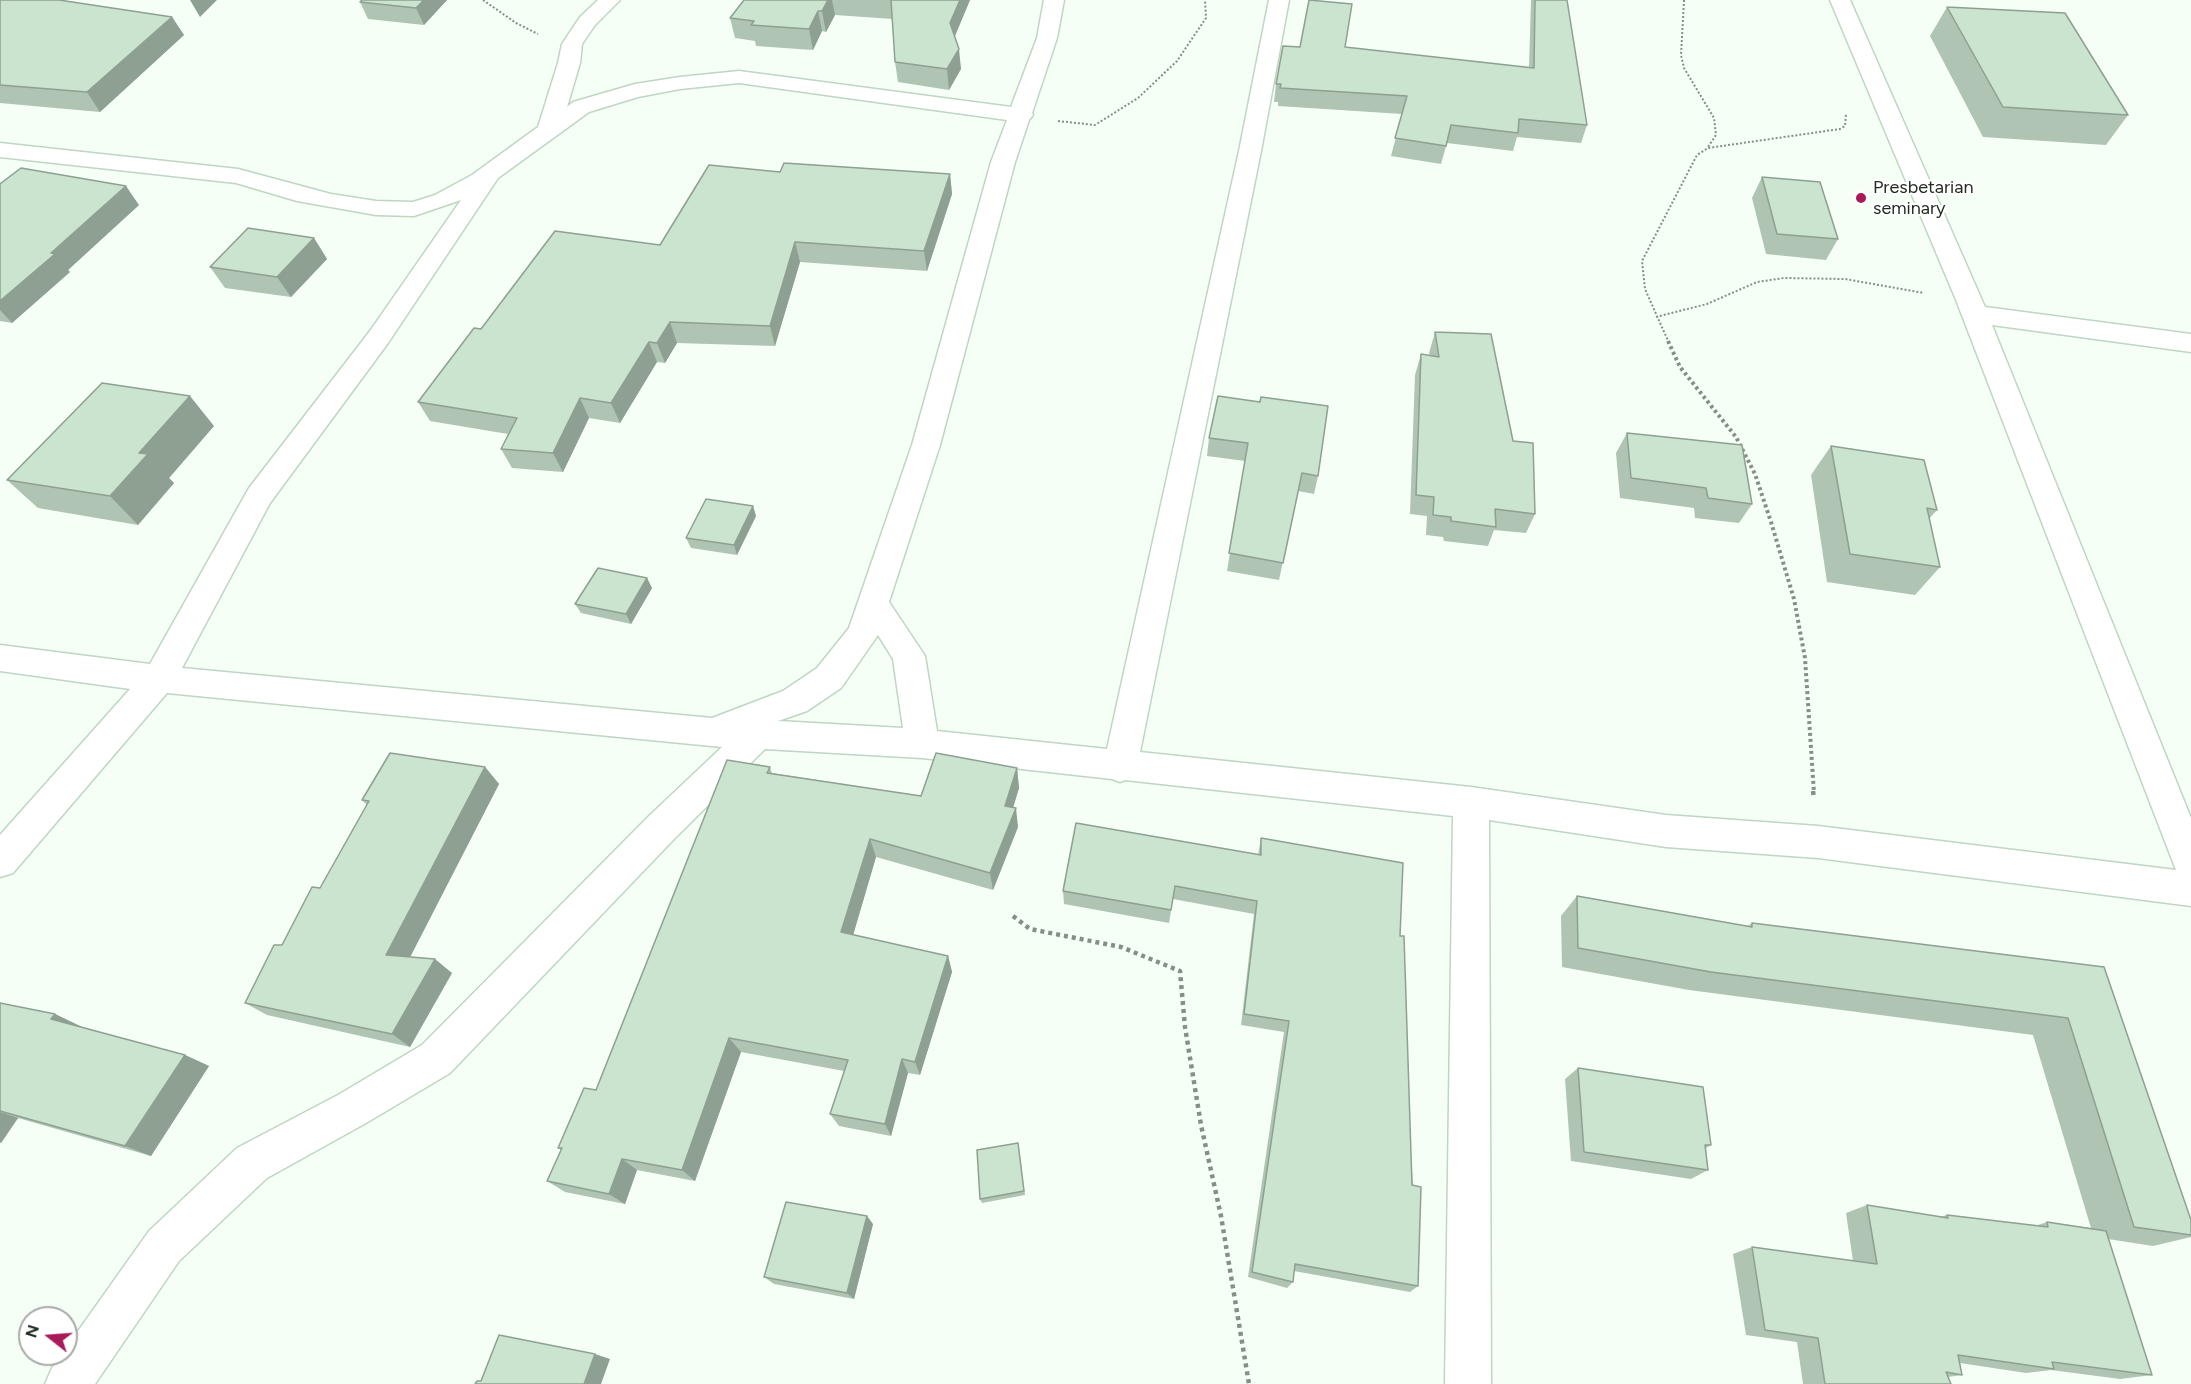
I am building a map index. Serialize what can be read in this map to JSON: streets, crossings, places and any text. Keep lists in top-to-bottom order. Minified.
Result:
{"places":["Presbetarian seminary"],"north":"left"}
